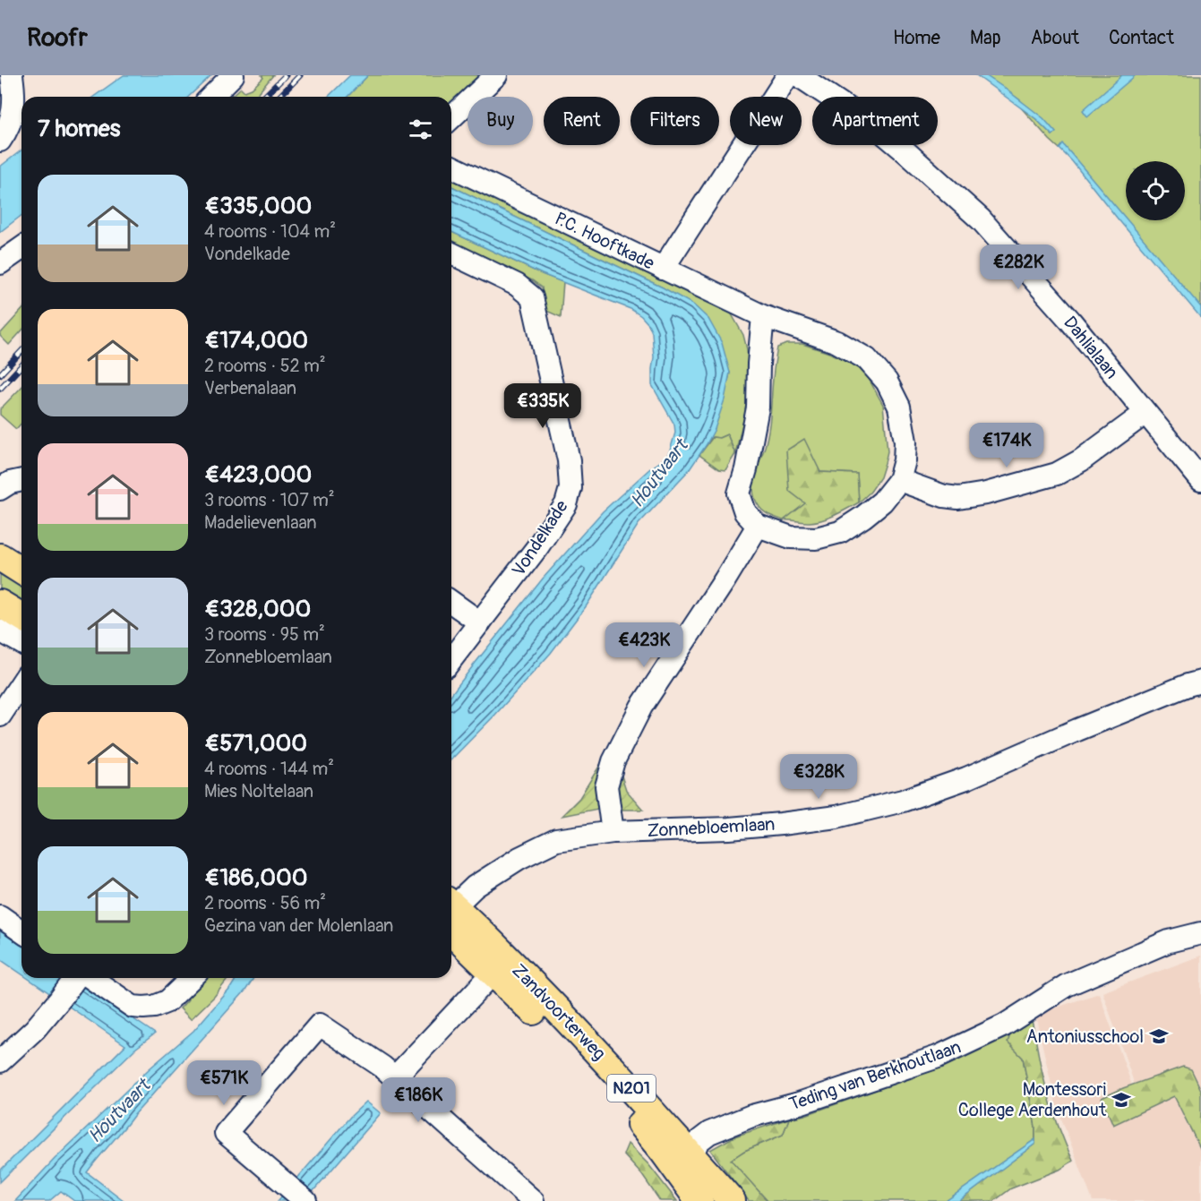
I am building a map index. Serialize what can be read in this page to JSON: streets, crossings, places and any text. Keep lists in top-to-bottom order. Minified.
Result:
{"streets":{"main road":["Zandvoorterweg","N201"],"street":["P.C. Hooftkade","Dahlialaan","Vondelkade","Zonnebloemlaan","Teding van Berkhoutlaan"]},"crossings":[["Zandvoorterweg","Teding van Berkhoutlaan"]],"water":["Houtvaart"],"places":{"school or university":["Antoniusschool","Montessori College Aerdenhout"]},"page":{"header":"Roofr","nav":["Home","Map","About","Contact"],"chip":["Buy","Rent","Filters","New","Apartment"],"heading":"7 homes","list":[{"name":"€335,000","note":"4 rooms · 104 m² · Vondelkade"},{"name":"€174,000","note":"2 rooms · 52 m² · Verbenalaan"},{"name":"€423,000","note":"3 rooms · 107 m² · Madelievenlaan"},{"name":"€328,000","note":"3 rooms · 95 m² · Zonnebloemlaan"},{"name":"€571,000","note":"4 rooms · 144 m² · Mies Noltelaan"},{"name":"€186,000","note":"2 rooms · 56 m² · Gezina van der Molenlaan"}],"price":["€282K","€335K","€174K","€423K","€328K","€571K","€186K"]}}
